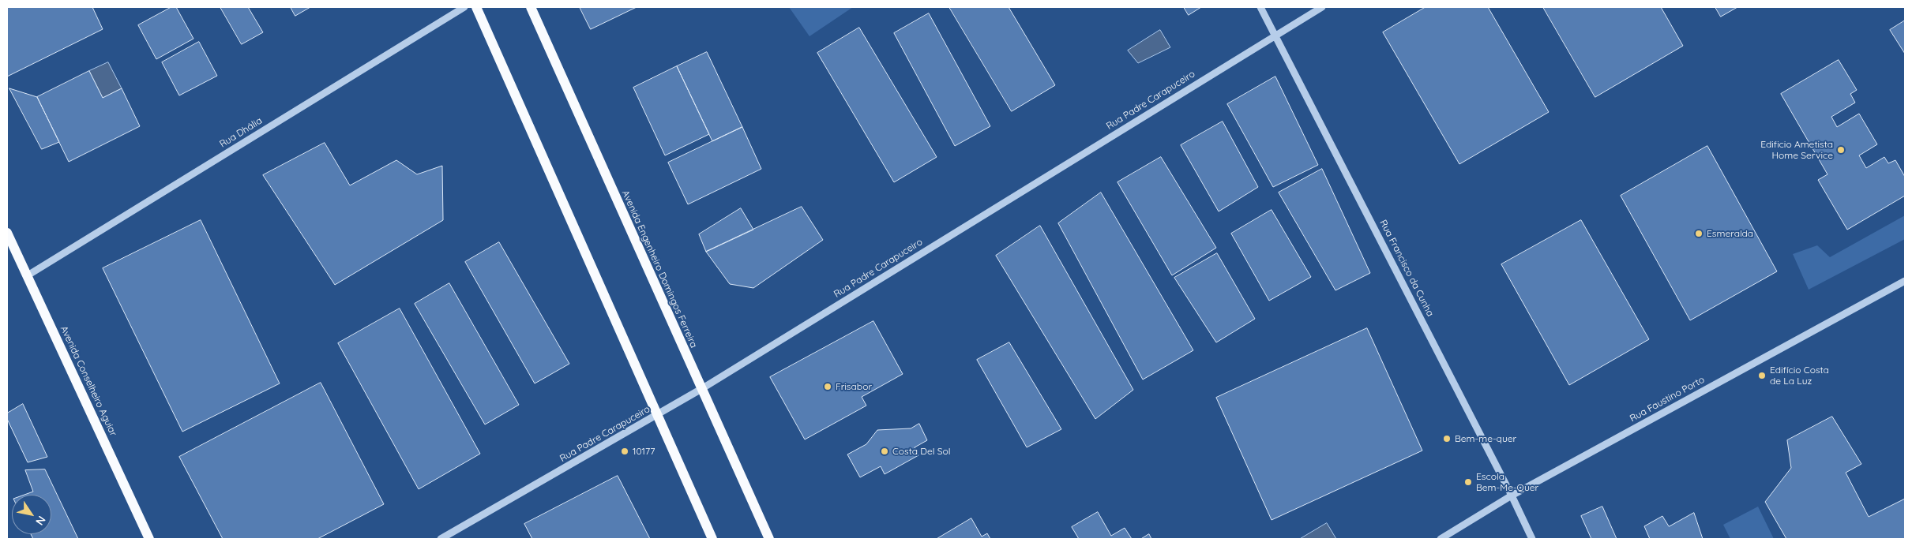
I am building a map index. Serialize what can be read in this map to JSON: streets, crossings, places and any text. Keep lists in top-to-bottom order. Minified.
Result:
{"streets":{"main road":["Avenida Engenheiro Domingos Ferreira","Avenida Conselheiro Aguiar"],"street":["Rua Padre Carapuceiro","Rua Dhália","Rua Francisco da Cunha","Rua Faustino Porto"]},"crossings":[["Rua Padre Carapuceiro","Rua Francisco da Cunha"],["Rua Padre Carapuceiro","Avenida Engenheiro Domingos Ferreira"],["Rua Dhália","Avenida Conselheiro Aguiar"],["Rua Francisco da Cunha","Rua Faustino Porto"]],"places":["Edificio Ametista Home Service","Esmeralda","Edifício Costa de La Luz","Frisabor","Bem-me-quer","10177","Costa Del Sol","Escola Bem-Me-Quer"],"north":"bottom right"}
